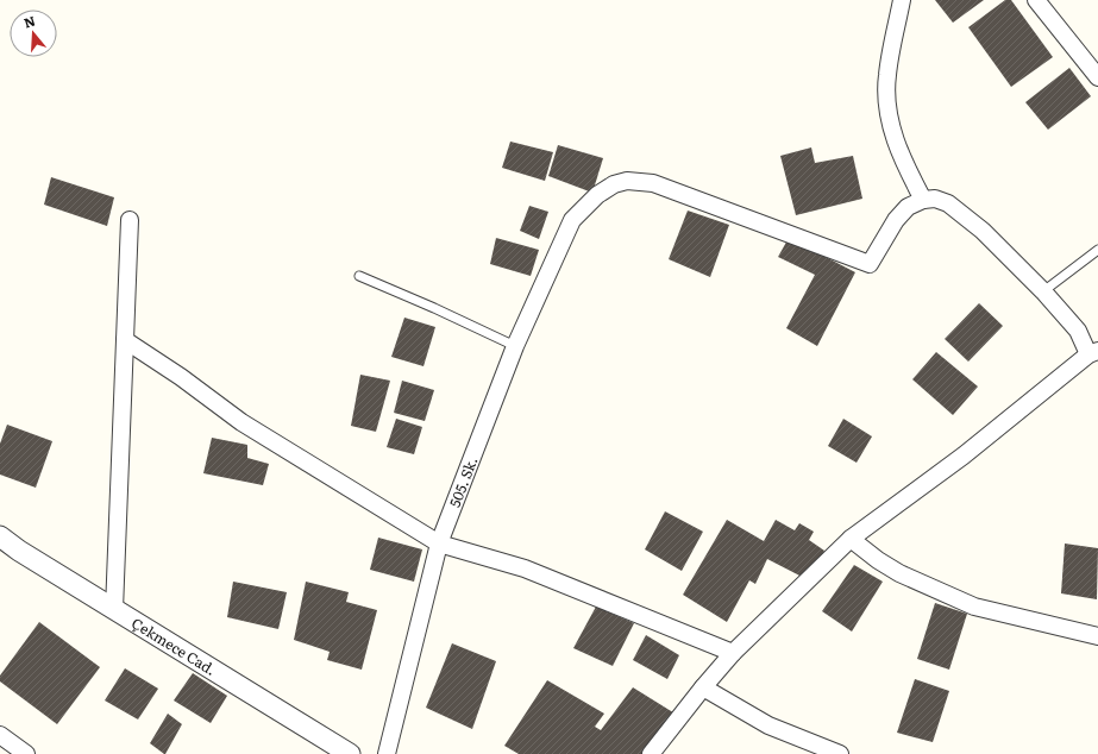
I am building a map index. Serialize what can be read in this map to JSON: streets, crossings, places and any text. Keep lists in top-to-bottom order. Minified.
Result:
{"streets":{"street":["505. Sk.","Çekmece Cad."]},"north":"top"}
